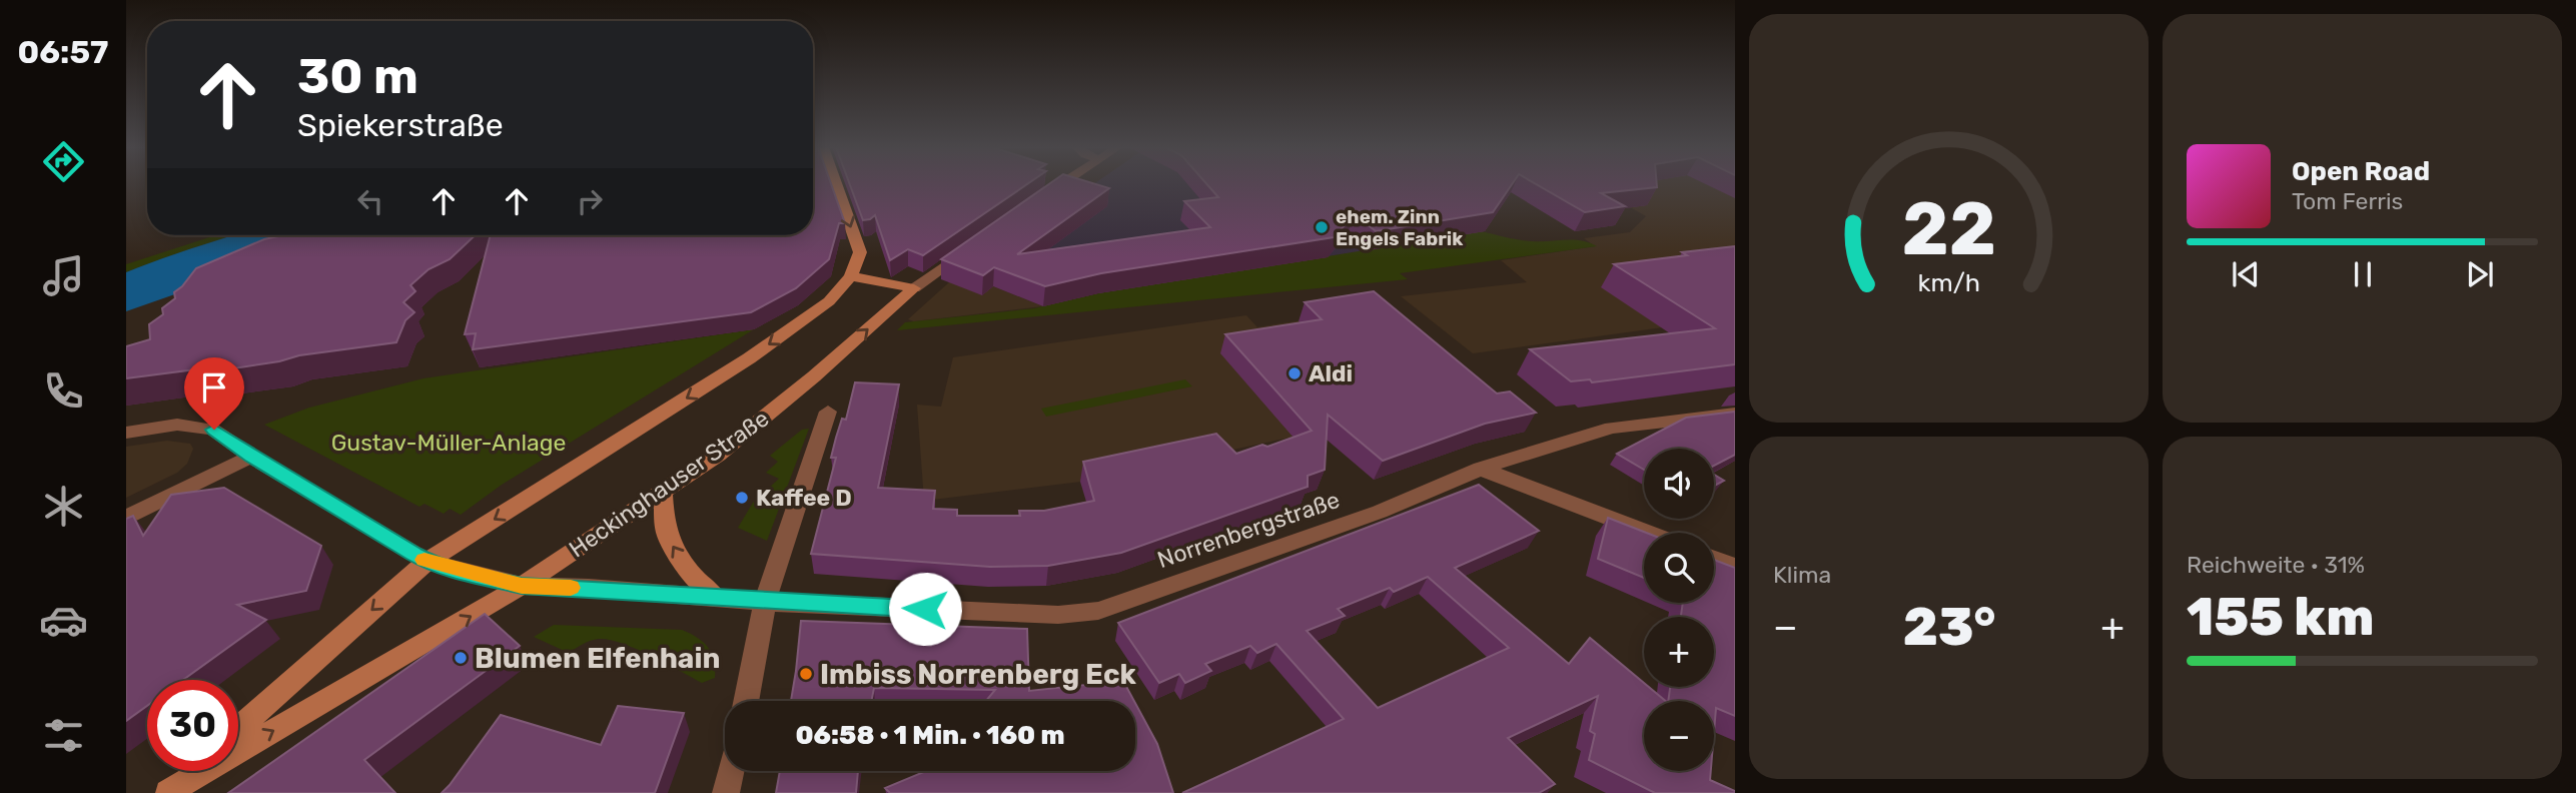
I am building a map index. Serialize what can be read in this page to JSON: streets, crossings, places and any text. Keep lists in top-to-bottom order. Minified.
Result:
{"streets":{"main road":["Heckinghauser Straße"],"street":["Norrenbergstraße"]},"crossings":[["Heckinghauser Straße","Norrenbergstraße"]],"parks":["Gustav-Müller-Anlage"],"places":["ehem. Zinn Engels Fabrik","Aldi","Kaffee D","Blumen Elfenhain","Imbiss Norrenberg Eck"],"page":{"tabs":"06:57","turn":["30 m","Spiekerstraße"],"song":["Open Road","Tom Ferris"],"tile":["Klima",["Reichweite · 31%","155 km"]],"map_buttons":["+","−"],"heat":["−","23°","+"],"limit":"30","trip":"06:58 · 1 Min. · 160 m","gauge":["22","km/h"]}}
